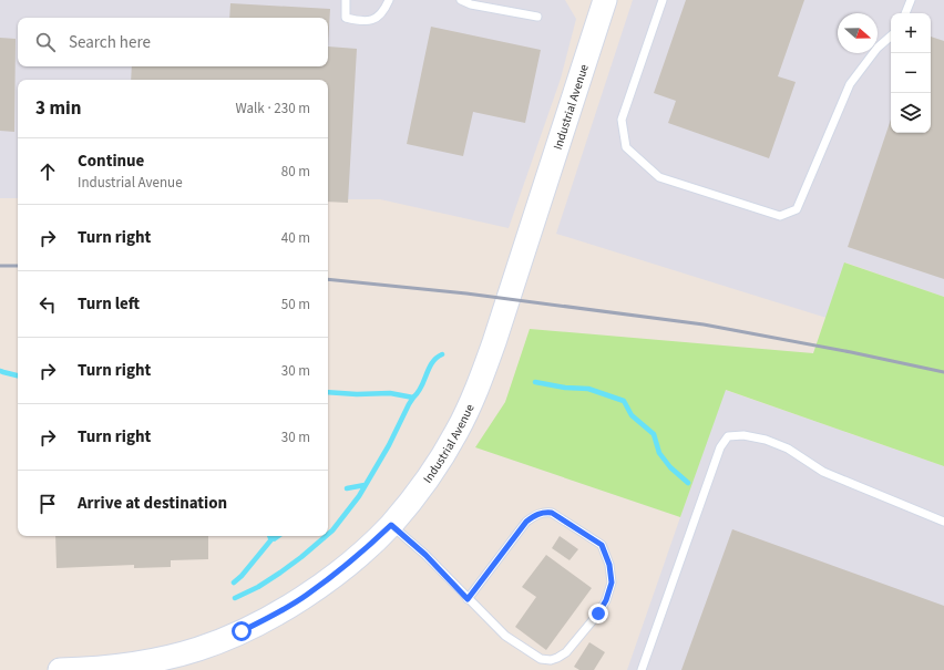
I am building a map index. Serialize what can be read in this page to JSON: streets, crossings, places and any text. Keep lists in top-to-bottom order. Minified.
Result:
{"streets":{"main road":["Industrial Avenue"]},"north":"right","page":{"map_buttons":["+","−"],"search":"Search here","heading":["3 min","Walk · 230 m"],"list":[["Continue","Industrial Avenue","80 m"],["Turn right","40 m"],["Turn left","50 m"],["Turn right","30 m"],["Turn right","30 m"],"Arrive at destination"]}}
